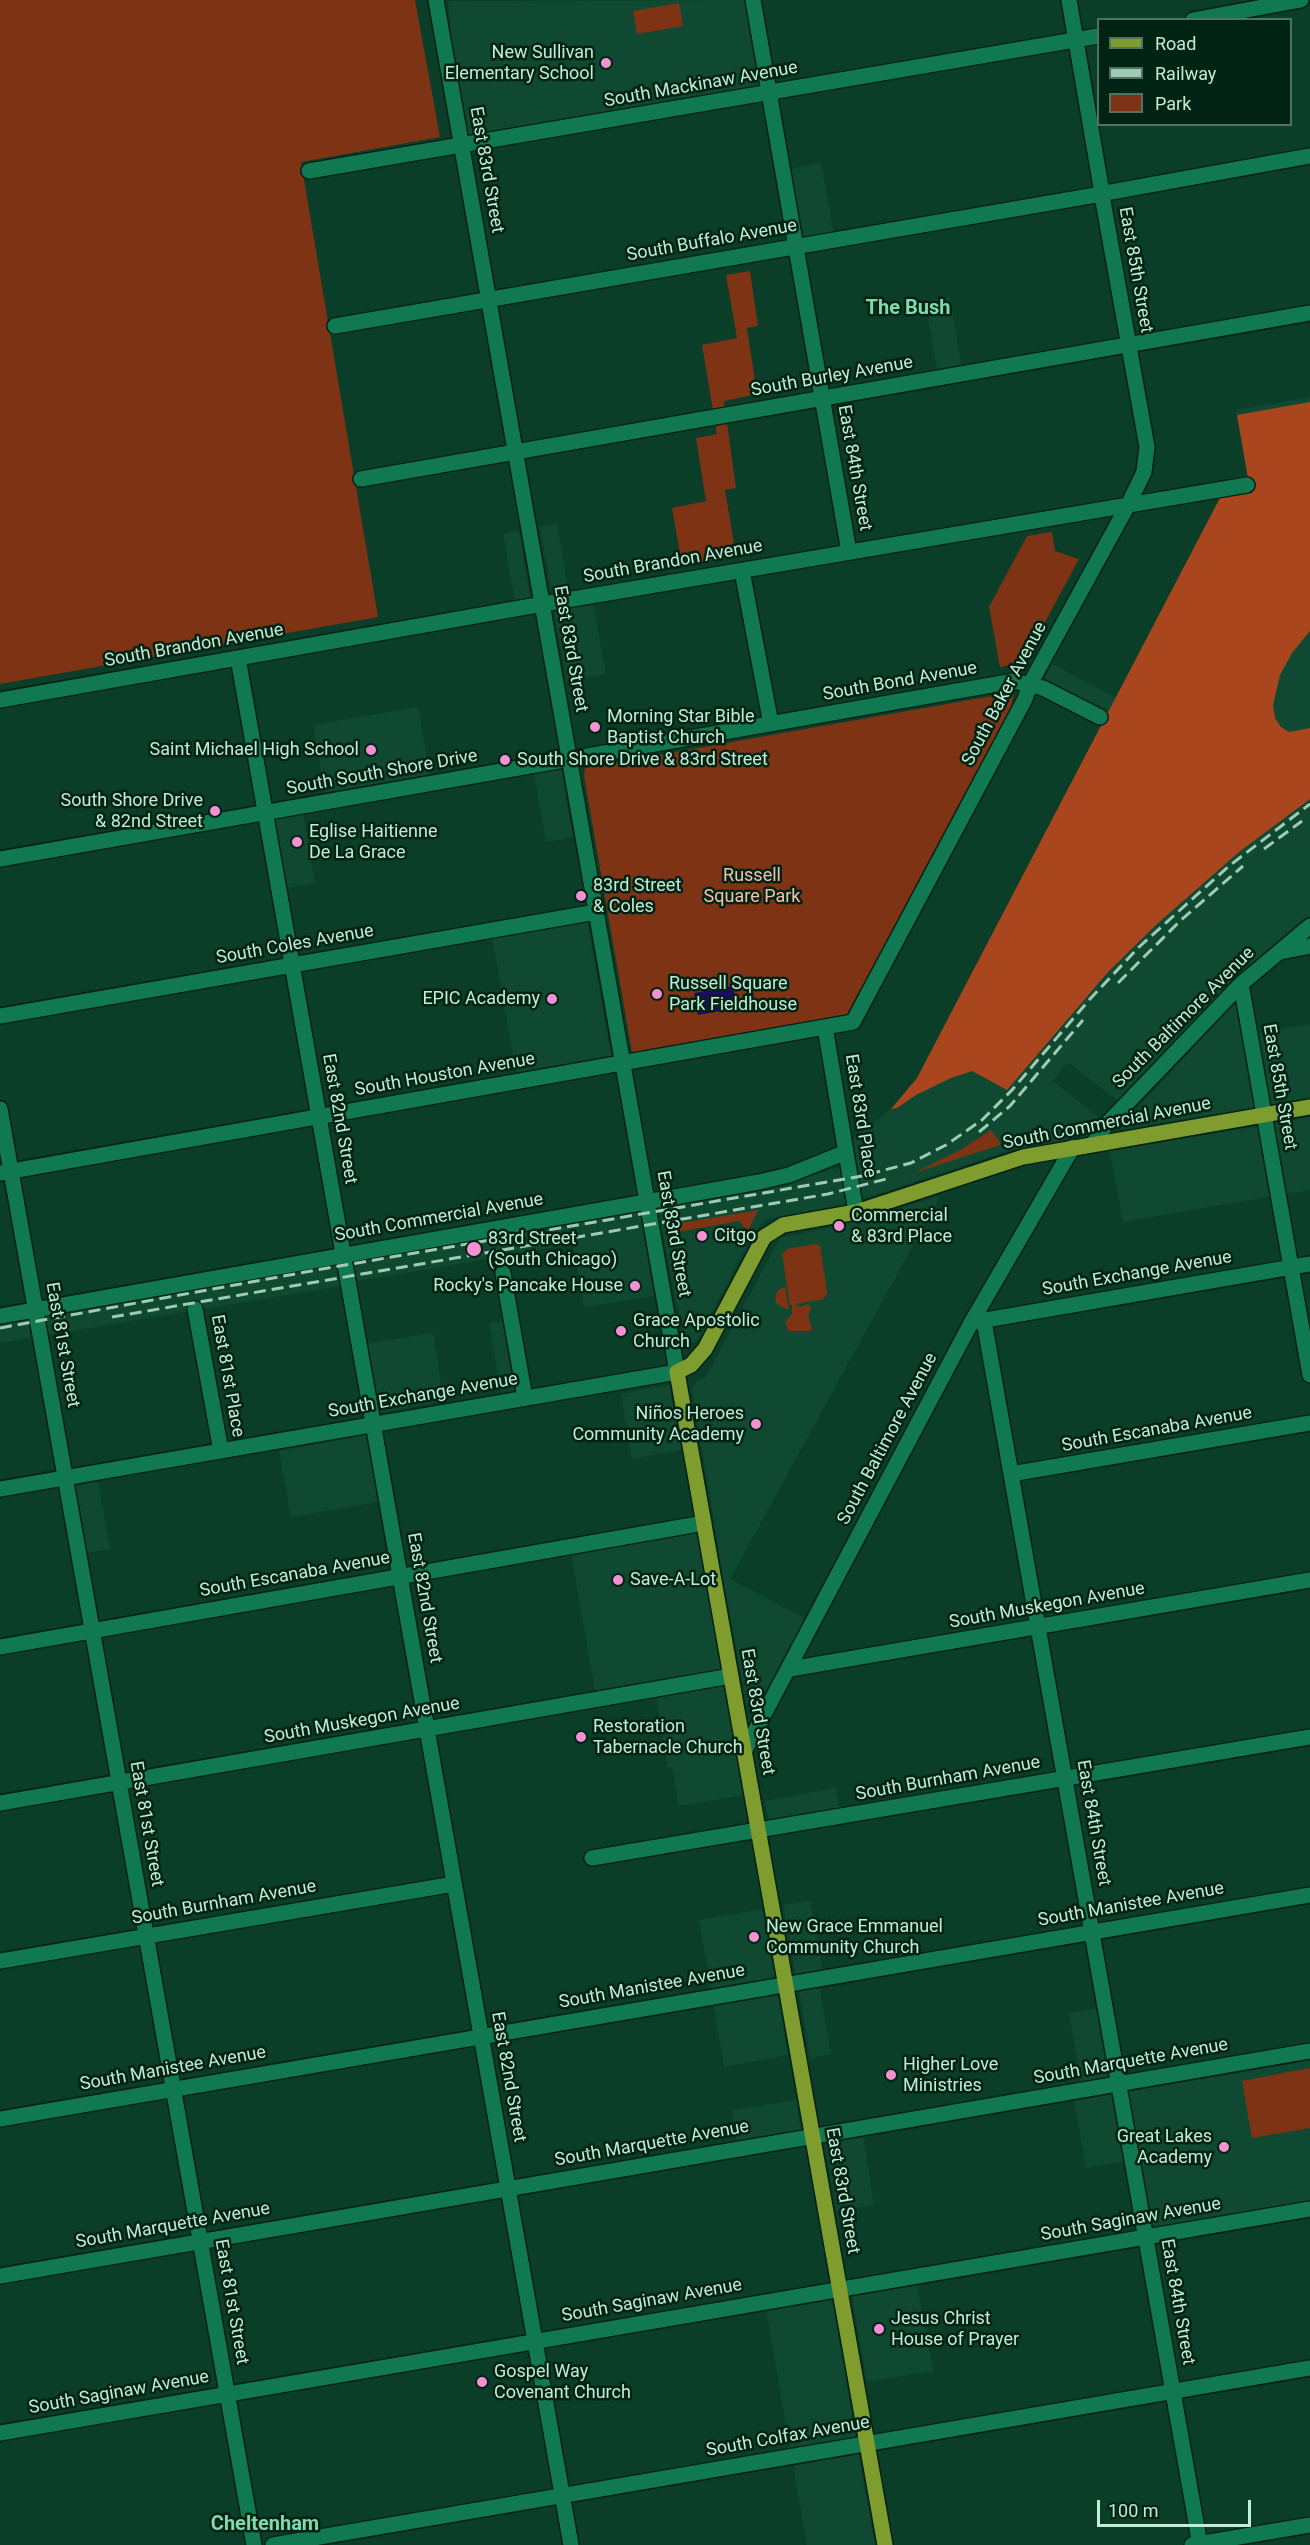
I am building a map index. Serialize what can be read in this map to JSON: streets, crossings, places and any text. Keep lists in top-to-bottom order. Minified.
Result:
{"streets":{"main road":["East 83rd Street","South Commercial Avenue","South Exchange Avenue"],"street":["South Mackinaw Avenue","South Buffalo Avenue","East 85th Street","South Burley Avenue","East 84th Street","South Brandon Avenue","South Bond Avenue","South Baker Avenue","South South Shore Drive","South Coles Avenue","South Baltimore Avenue","South Houston Avenue","East 83rd Place","East 82nd Street","East 81st Street","East 81st Place","South Escanaba Avenue","South Muskegon Avenue","South Burnham Avenue","South Manistee Avenue","South Marquette Avenue","South Saginaw Avenue","South Colfax Avenue"]},"crossings":[["South Mackinaw Avenue","East 83rd Street"],["South Mackinaw Avenue","East 85th Street"],["South Mackinaw Avenue","East 84th Street"],["East 83rd Street","South Buffalo Avenue"],["East 83rd Street","South Burley Avenue"],["East 83rd Street","South Brandon Avenue"],["East 83rd Street","South South Shore Drive"],["East 83rd Street","South Coles Avenue"],["East 83rd Street","South Baltimore Avenue"],["East 83rd Street","South Houston Avenue"],["East 83rd Street","South Commercial Avenue"],["East 83rd Street","South Exchange Avenue"],["East 83rd Street","South Escanaba Avenue"],["East 83rd Street","South Muskegon Avenue"],["East 83rd Street","South Burnham Avenue"],["East 83rd Street","South Manistee Avenue"],["East 83rd Street","South Marquette Avenue"],["East 83rd Street","South Saginaw Avenue"],["East 83rd Street","South Colfax Avenue"],["South Buffalo Avenue","East 85th Street"],["South Buffalo Avenue","East 84th Street"],["East 85th Street","South Burley Avenue"],["East 85th Street","South Baker Avenue"],["East 85th Street","South Baltimore Avenue"],["East 85th Street","South Commercial Avenue"],["East 85th Street","South Exchange Avenue"],["South Burley Avenue","East 84th Street"],["South Burley Avenue","South Baker Avenue"],["East 84th Street","South Brandon Avenue"],["East 84th Street","South Baltimore Avenue"],["East 84th Street","South Exchange Avenue"],["East 84th Street","South Escanaba Avenue"],["East 84th Street","South Muskegon Avenue"],["East 84th Street","South Burnham Avenue"],["East 84th Street","South Manistee Avenue"],["East 84th Street","South Marquette Avenue"],["East 84th Street","South Saginaw Avenue"],["East 84th Street","South Colfax Avenue"],["South Brandon Avenue","South Baker Avenue"],["South Brandon Avenue","East 82nd Street"],["South Bond Avenue","South Baker Avenue"],["South Bond Avenue","South South Shore Drive"],["South Baker Avenue","South Houston Avenue"],["South Baker Avenue","East 83rd Place"],["South South Shore Drive","East 82nd Street"],["South Coles Avenue","East 82nd Street"],["South Baltimore Avenue","South Commercial Avenue"],["South Baltimore Avenue","South Exchange Avenue"],["South Baltimore Avenue","South Muskegon Avenue"],["South Houston Avenue","East 83rd Place"],["South Houston Avenue","East 82nd Street"],["South Houston Avenue","East 81st Street"],["East 83rd Place","South Commercial Avenue"],["East 82nd Street","South Commercial Avenue"],["East 82nd Street","South Exchange Avenue"],["East 82nd Street","South Escanaba Avenue"],["East 82nd Street","South Muskegon Avenue"],["East 82nd Street","South Burnham Avenue"],["East 82nd Street","South Manistee Avenue"],["East 82nd Street","South Marquette Avenue"],["East 82nd Street","South Saginaw Avenue"],["East 82nd Street","South Colfax Avenue"],["South Commercial Avenue","South Exchange Avenue"],["South Commercial Avenue","East 81st Street"],["South Exchange Avenue","East 81st Street"],["South Exchange Avenue","East 81st Place"],["East 81st Street","South Escanaba Avenue"],["East 81st Street","South Muskegon Avenue"],["East 81st Street","South Burnham Avenue"],["East 81st Street","South Manistee Avenue"],["East 81st Street","South Marquette Avenue"],["East 81st Street","South Saginaw Avenue"]],"districts":["The Bush","Cheltenham"],"parks":["Russell Square Park"],"places":["New Sullivan Elementary School","Morning Star Bible Baptist Church","Saint Michael High School","South Shore Drive & 83rd Street","South Shore Drive & 82nd Street","Eglise Haitienne De La Grace","83rd Street & Coles","Russell Square Park Fieldhouse","EPIC Academy","Commercial & 83rd Place","Citgo","83rd Street (South Chicago)","Rocky's Pancake House","Grace Apostolic Church","Niños Heroes Community Academy","Save-A-Lot","Restoration Tabernacle Church","New Grace Emmanuel Community Church","Higher Love Ministries","Great Lakes Academy","Jesus Christ House of Prayer","Gospel Way Covenant Church"],"legend":["Road","Railway","Park"],"scale_bar":"100 m"}
